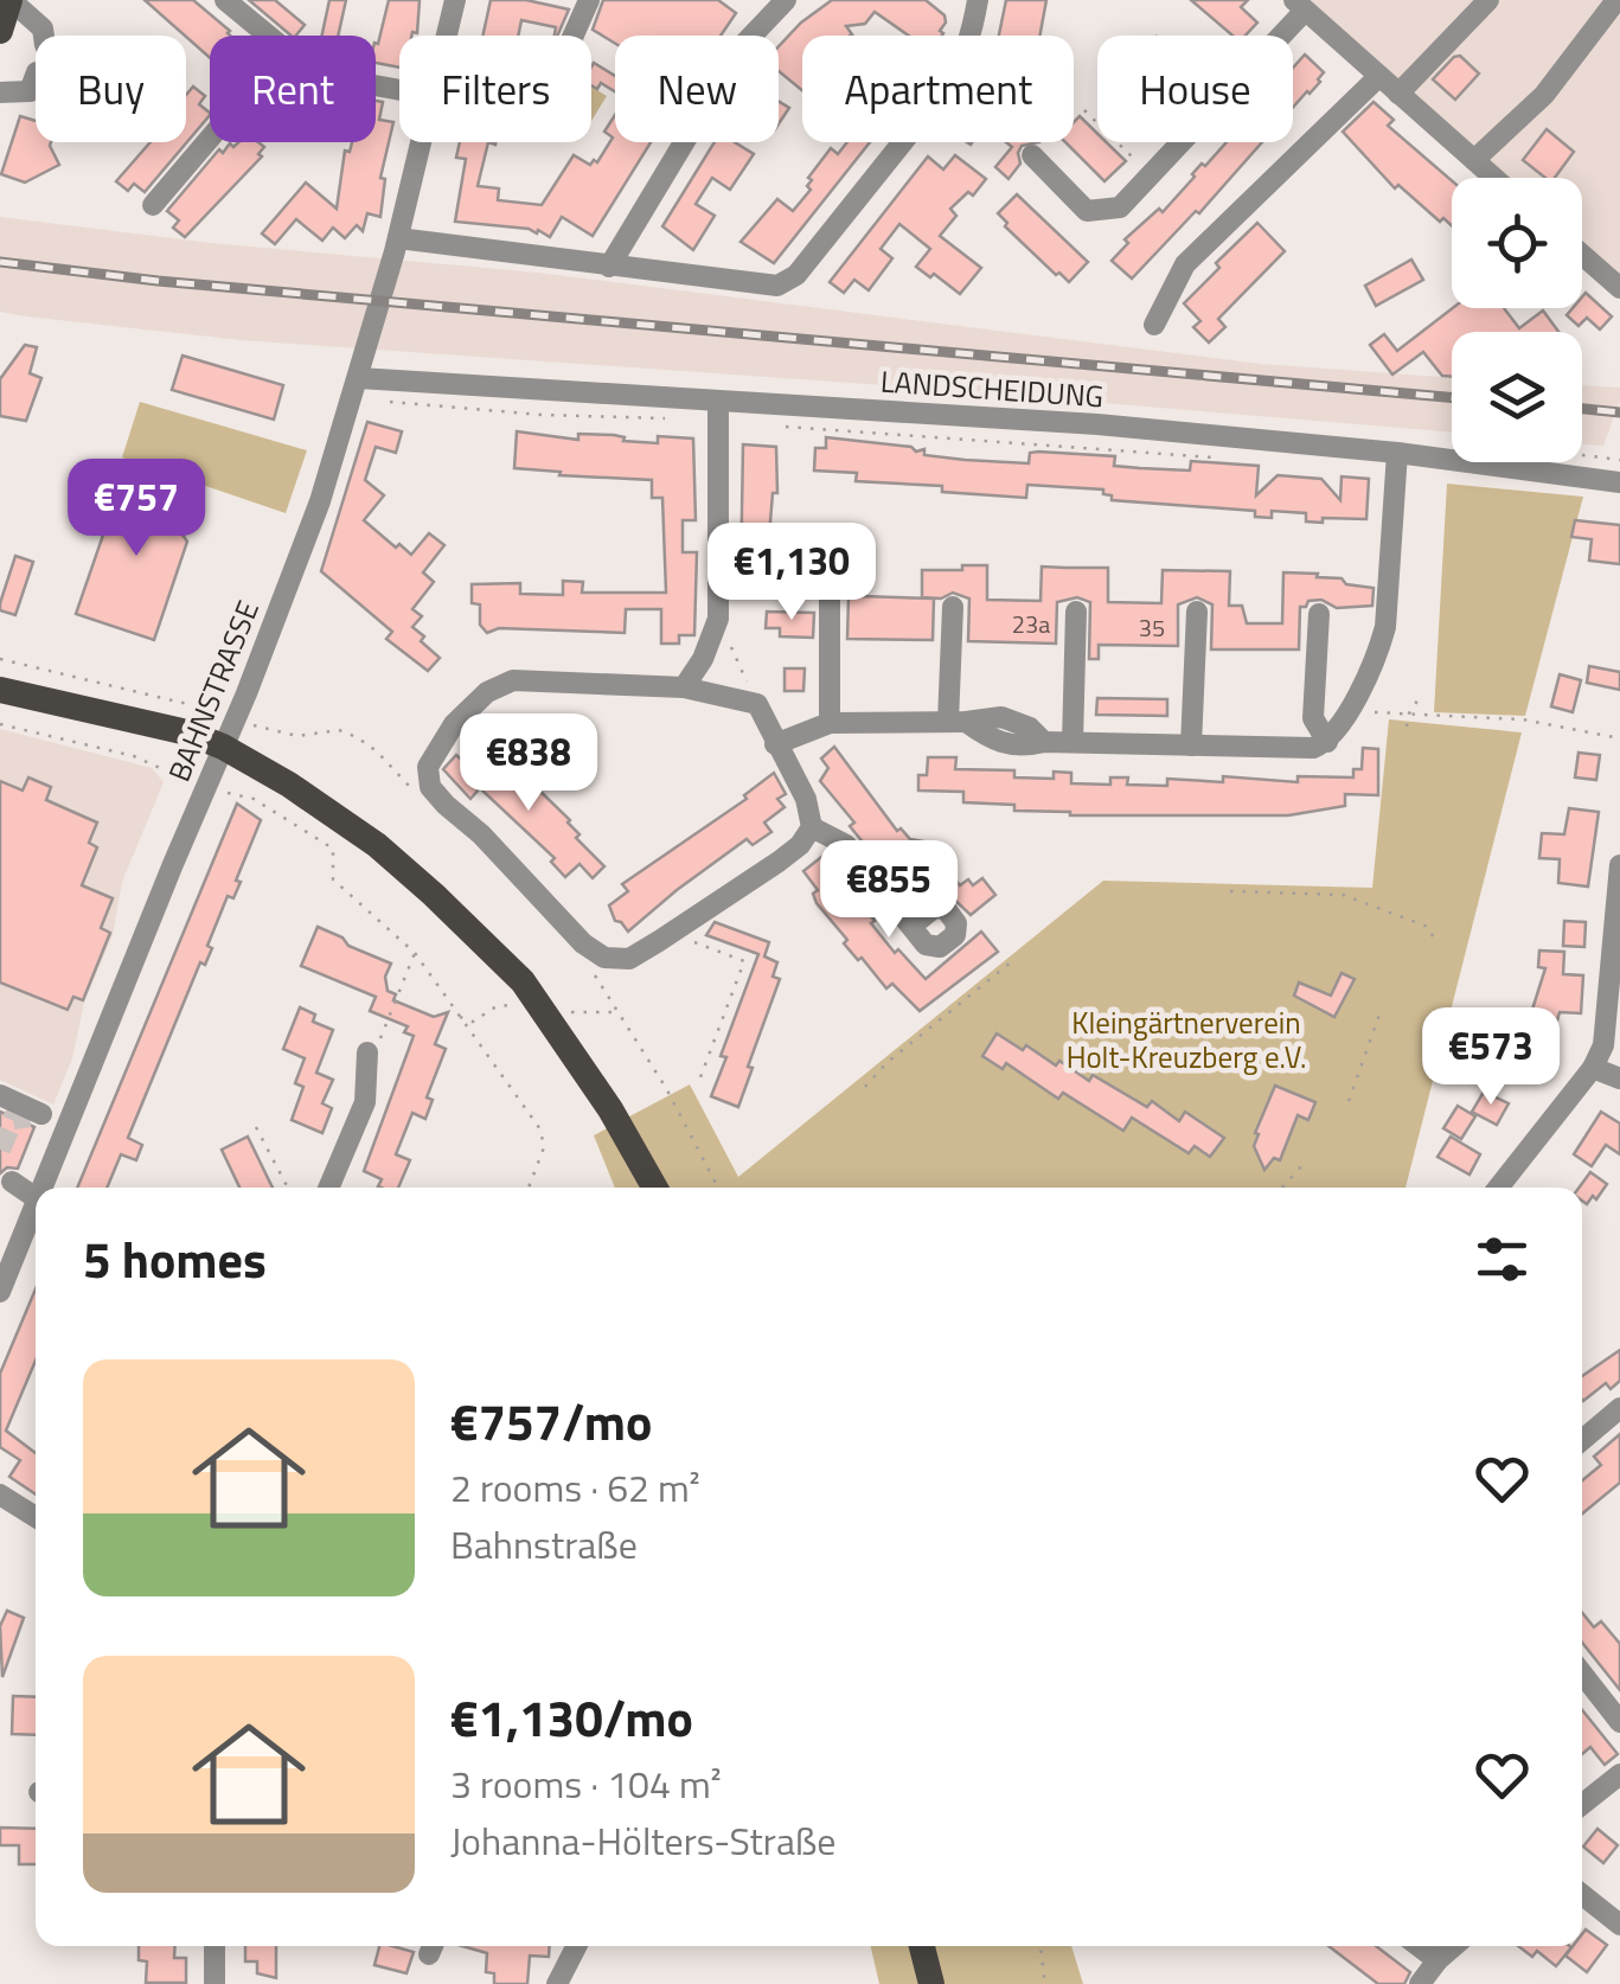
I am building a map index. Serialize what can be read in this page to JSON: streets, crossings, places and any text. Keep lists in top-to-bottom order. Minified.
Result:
{"streets":{"street":["LANDSCHEIDUNG","BAHNSTRASSE"]},"crossings":[["LANDSCHEIDUNG","BAHNSTRASSE"]],"parks":["Kleingärtnerverein Holt-Kreuzberg e.V."],"house_numbers":["23a","35"],"page":{"chip":["Buy","Rent","Filters","New","Apartment","House"],"price":["€757","€1,130","€838","€855","€573"],"heading":"5 homes","list":[{"name":"€757/mo","note":"2 rooms · 62 m² · Bahnstraße"},{"name":"€1,130/mo","note":"3 rooms · 104 m² · Johanna-Hölters-Straße"}]}}
